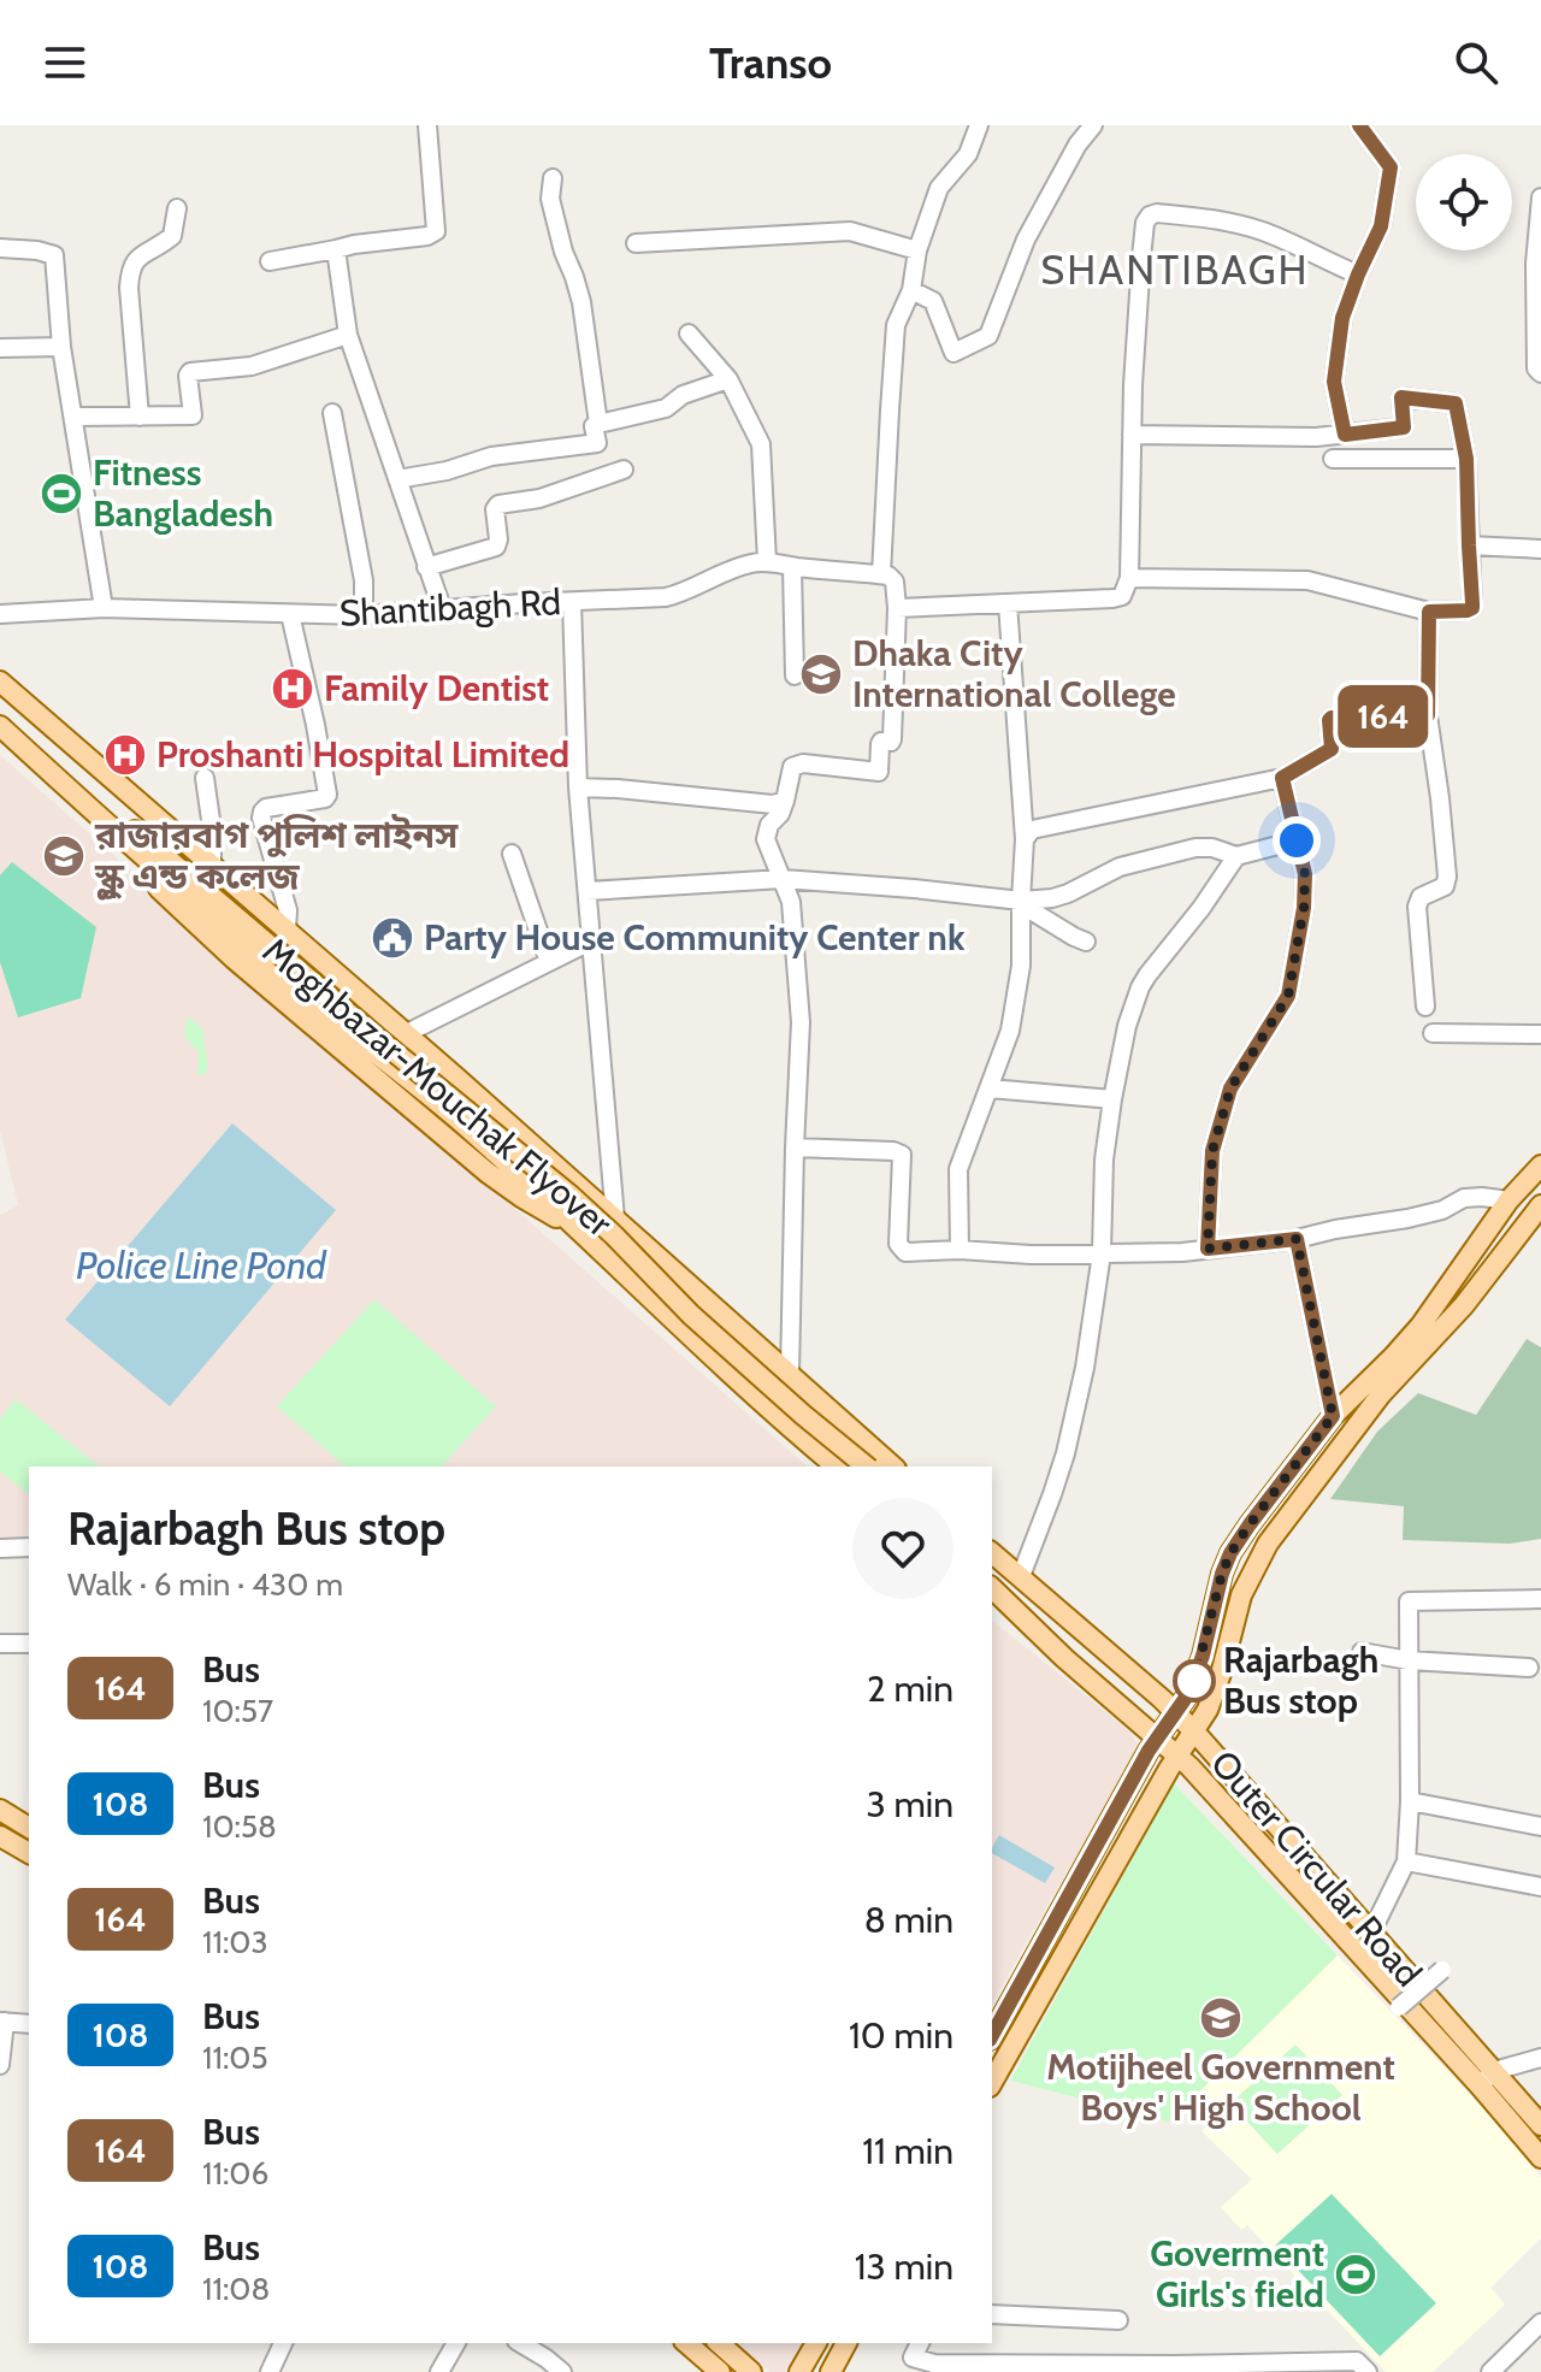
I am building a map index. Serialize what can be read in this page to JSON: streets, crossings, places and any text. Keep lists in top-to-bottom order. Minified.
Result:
{"streets":{"main road":["Moghbazar-Mouchak Flyover","Outer Circular Road"],"street":["Shantibagh Rd"]},"districts":["SHANTIBAGH"],"water":["Police Line Pond"],"places":{"sports":["Fitness Bangladesh","Goverment Girls's field"],"school or university":["Dhaka City International College","রাজারবাগ পুলিশ লাইনস স্কুল এন্ড কলেজ","Motijheel Government Boys' High School"],"hospital":["Family Dentist","Proshanti Hospital Limited"],"public building":["Party House Community Center nk"],"other":["Rajarbagh Bus stop"]},"lines":["bus line 164"],"page":{"header":"Transo","on_map":"164","heading":["Rajarbagh Bus stop","Walk · 6 min · 430 m"],"list":[{"mark":"164","name":"Bus","note":"10:57","value":"2 min"},{"mark":"108","name":"Bus","note":"10:58","value":"3 min"},{"mark":"164","name":"Bus","note":"11:03","value":"8 min"},{"mark":"108","name":"Bus","note":"11:05","value":"10 min"},{"mark":"164","name":"Bus","note":"11:06","value":"11 min"},{"mark":"108","name":"Bus","note":"11:08","value":"13 min"}]}}
